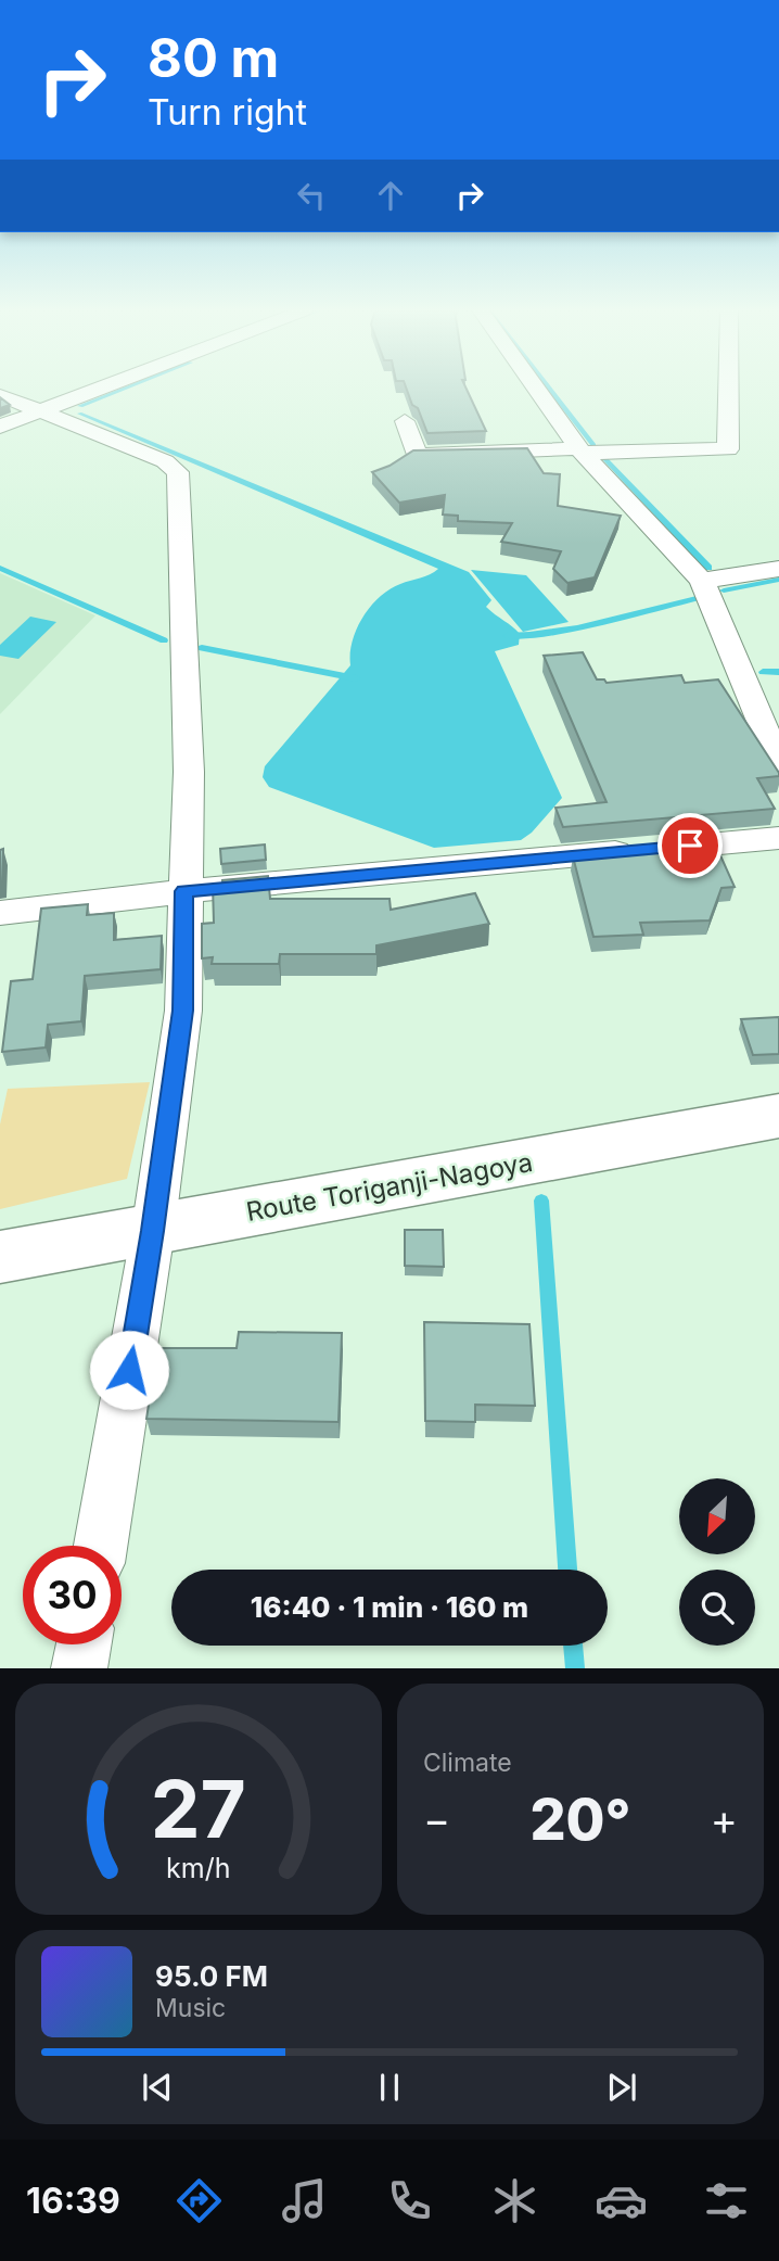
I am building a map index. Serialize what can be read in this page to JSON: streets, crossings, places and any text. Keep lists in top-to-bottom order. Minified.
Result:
{"streets":{"main road":["Route Toriganji-Nagoya"]},"north":"bottom left","page":{"turn":["80 m","Turn right"],"limit":"30","trip":"16:40 · 1 min · 160 m","tile":"Climate","heat":["−","20°","+"],"song":["95.0 FM","Music"],"tabs":"16:39","gauge":["27","km/h"]}}
